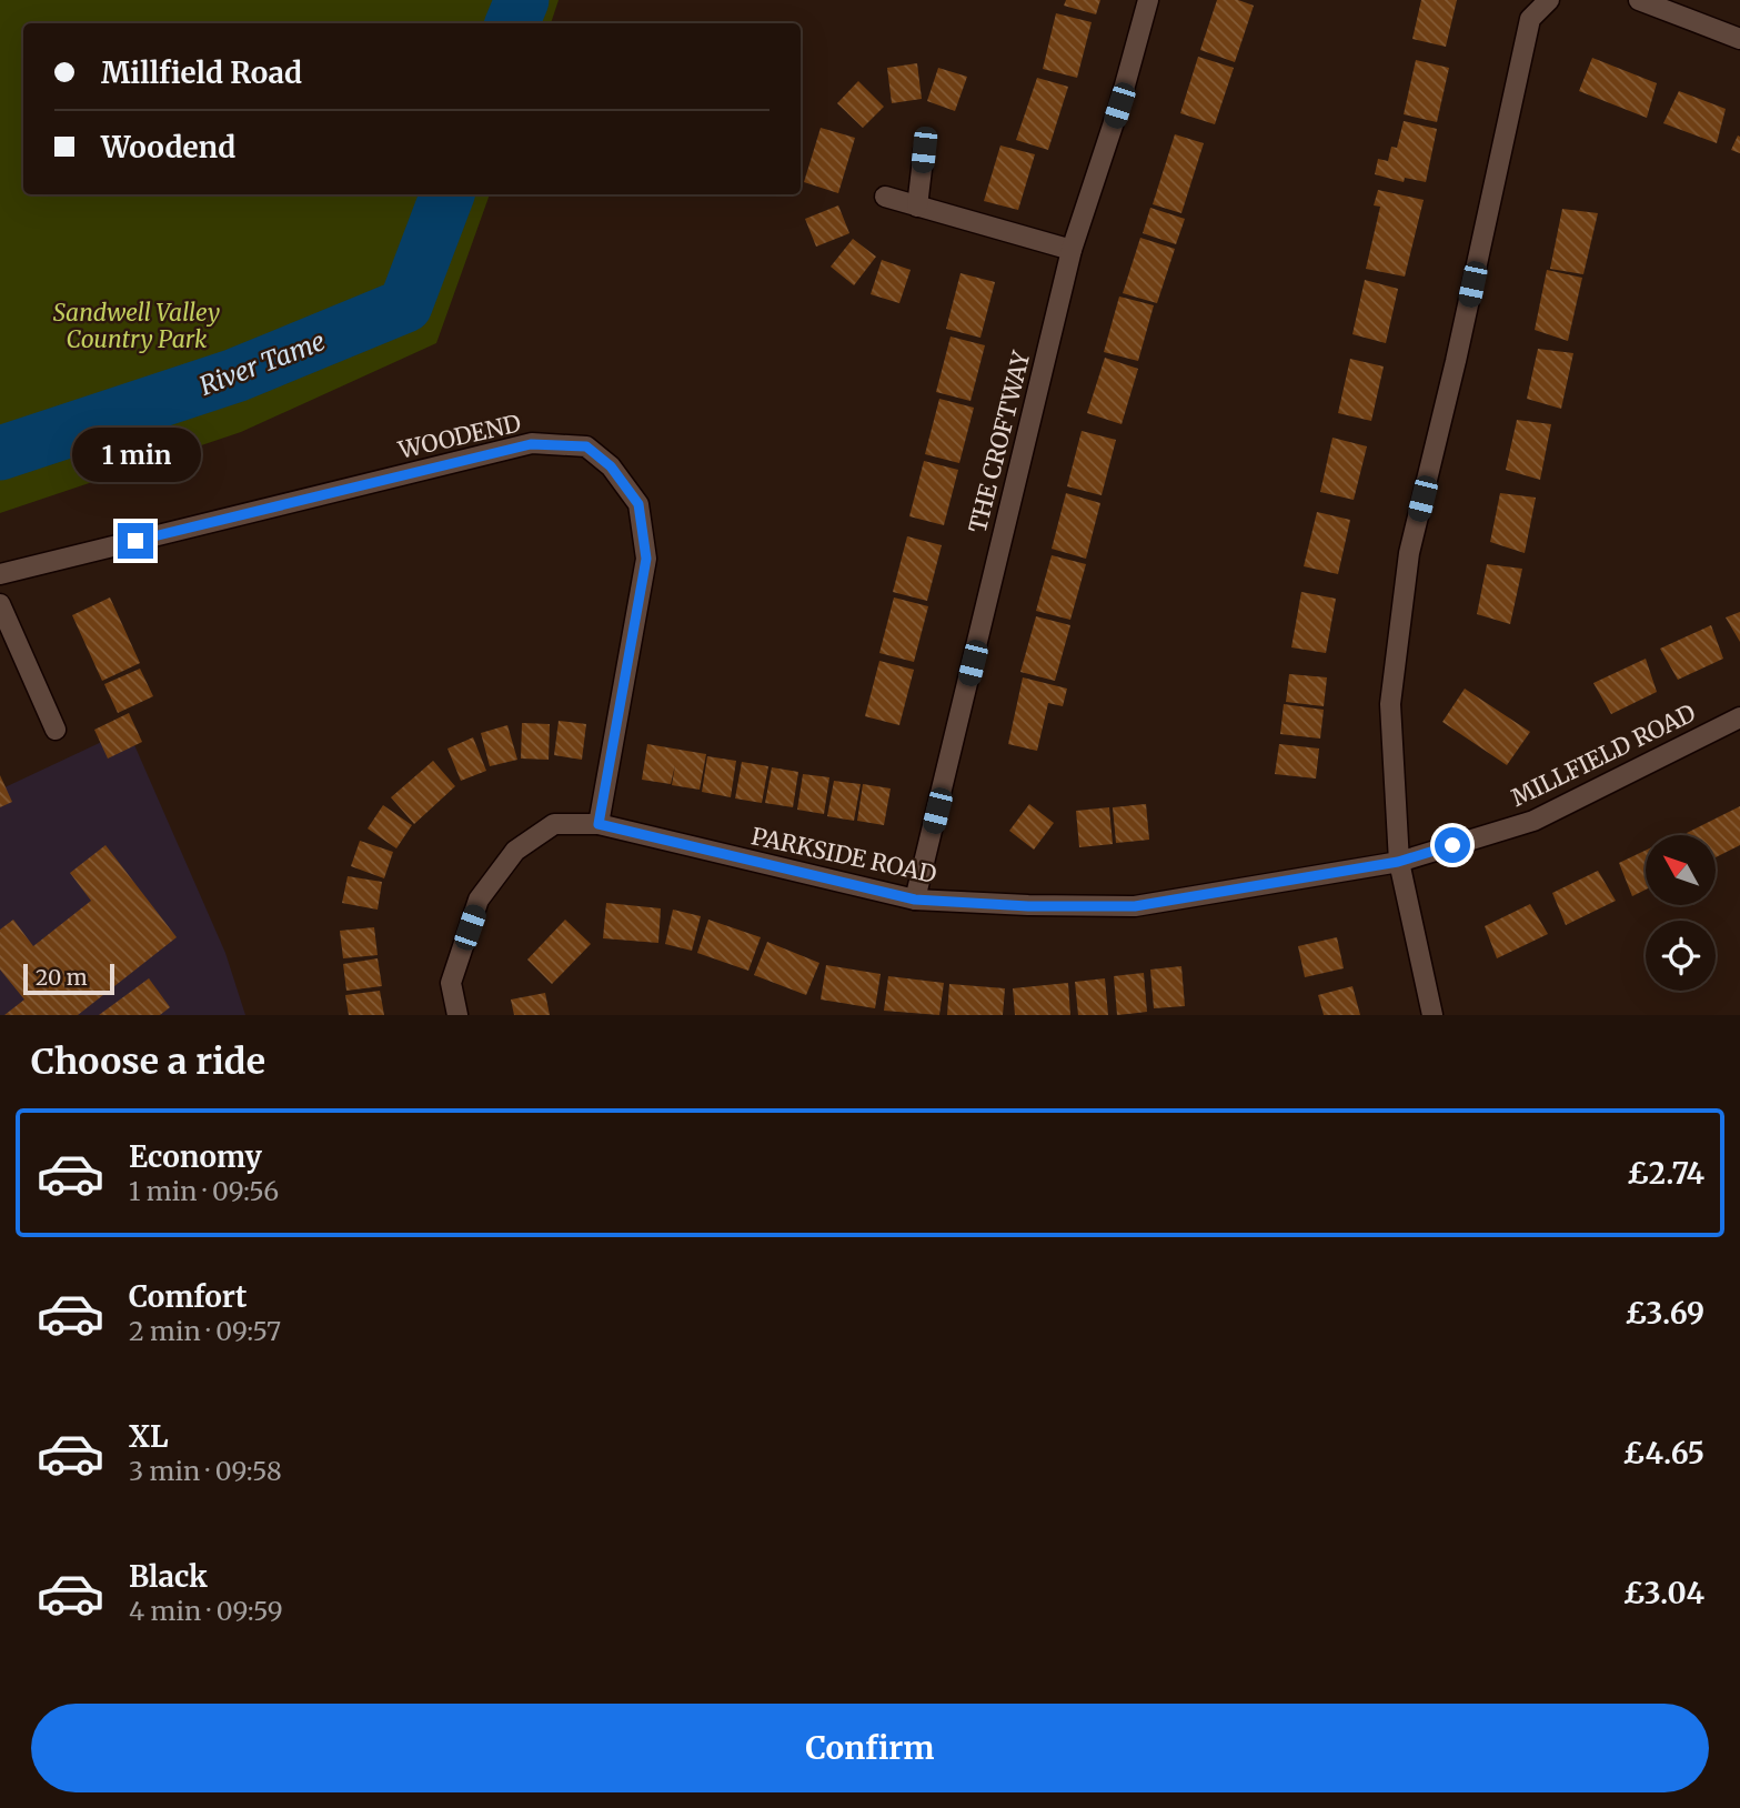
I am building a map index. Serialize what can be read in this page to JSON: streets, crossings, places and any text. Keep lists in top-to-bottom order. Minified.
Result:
{"streets":{"street":["WOODEND","THE CROFTWAY","MILLFIELD ROAD","PARKSIDE ROAD"]},"crossings":[["WOODEND","PARKSIDE ROAD"],["THE CROFTWAY","PARKSIDE ROAD"],["MILLFIELD ROAD","PARKSIDE ROAD"]],"water":["River Tame"],"parks":["Sandwell Valley Country Park"],"scale_bar":"20 m","north":"top left","page":{"banner":["Millfield Road","Woodend"],"bubble":"1 min","scale":"20 m","heading":"Choose a ride","list":[{"name":"Economy","note":"1 min · 09:56","value":"£2.74"},{"name":"Comfort","note":"2 min · 09:57","value":"£3.69"},{"name":"XL","note":"3 min · 09:58","value":"£4.65"},{"name":"Black","note":"4 min · 09:59","value":"£3.04"}],"buttons":"Confirm"}}
